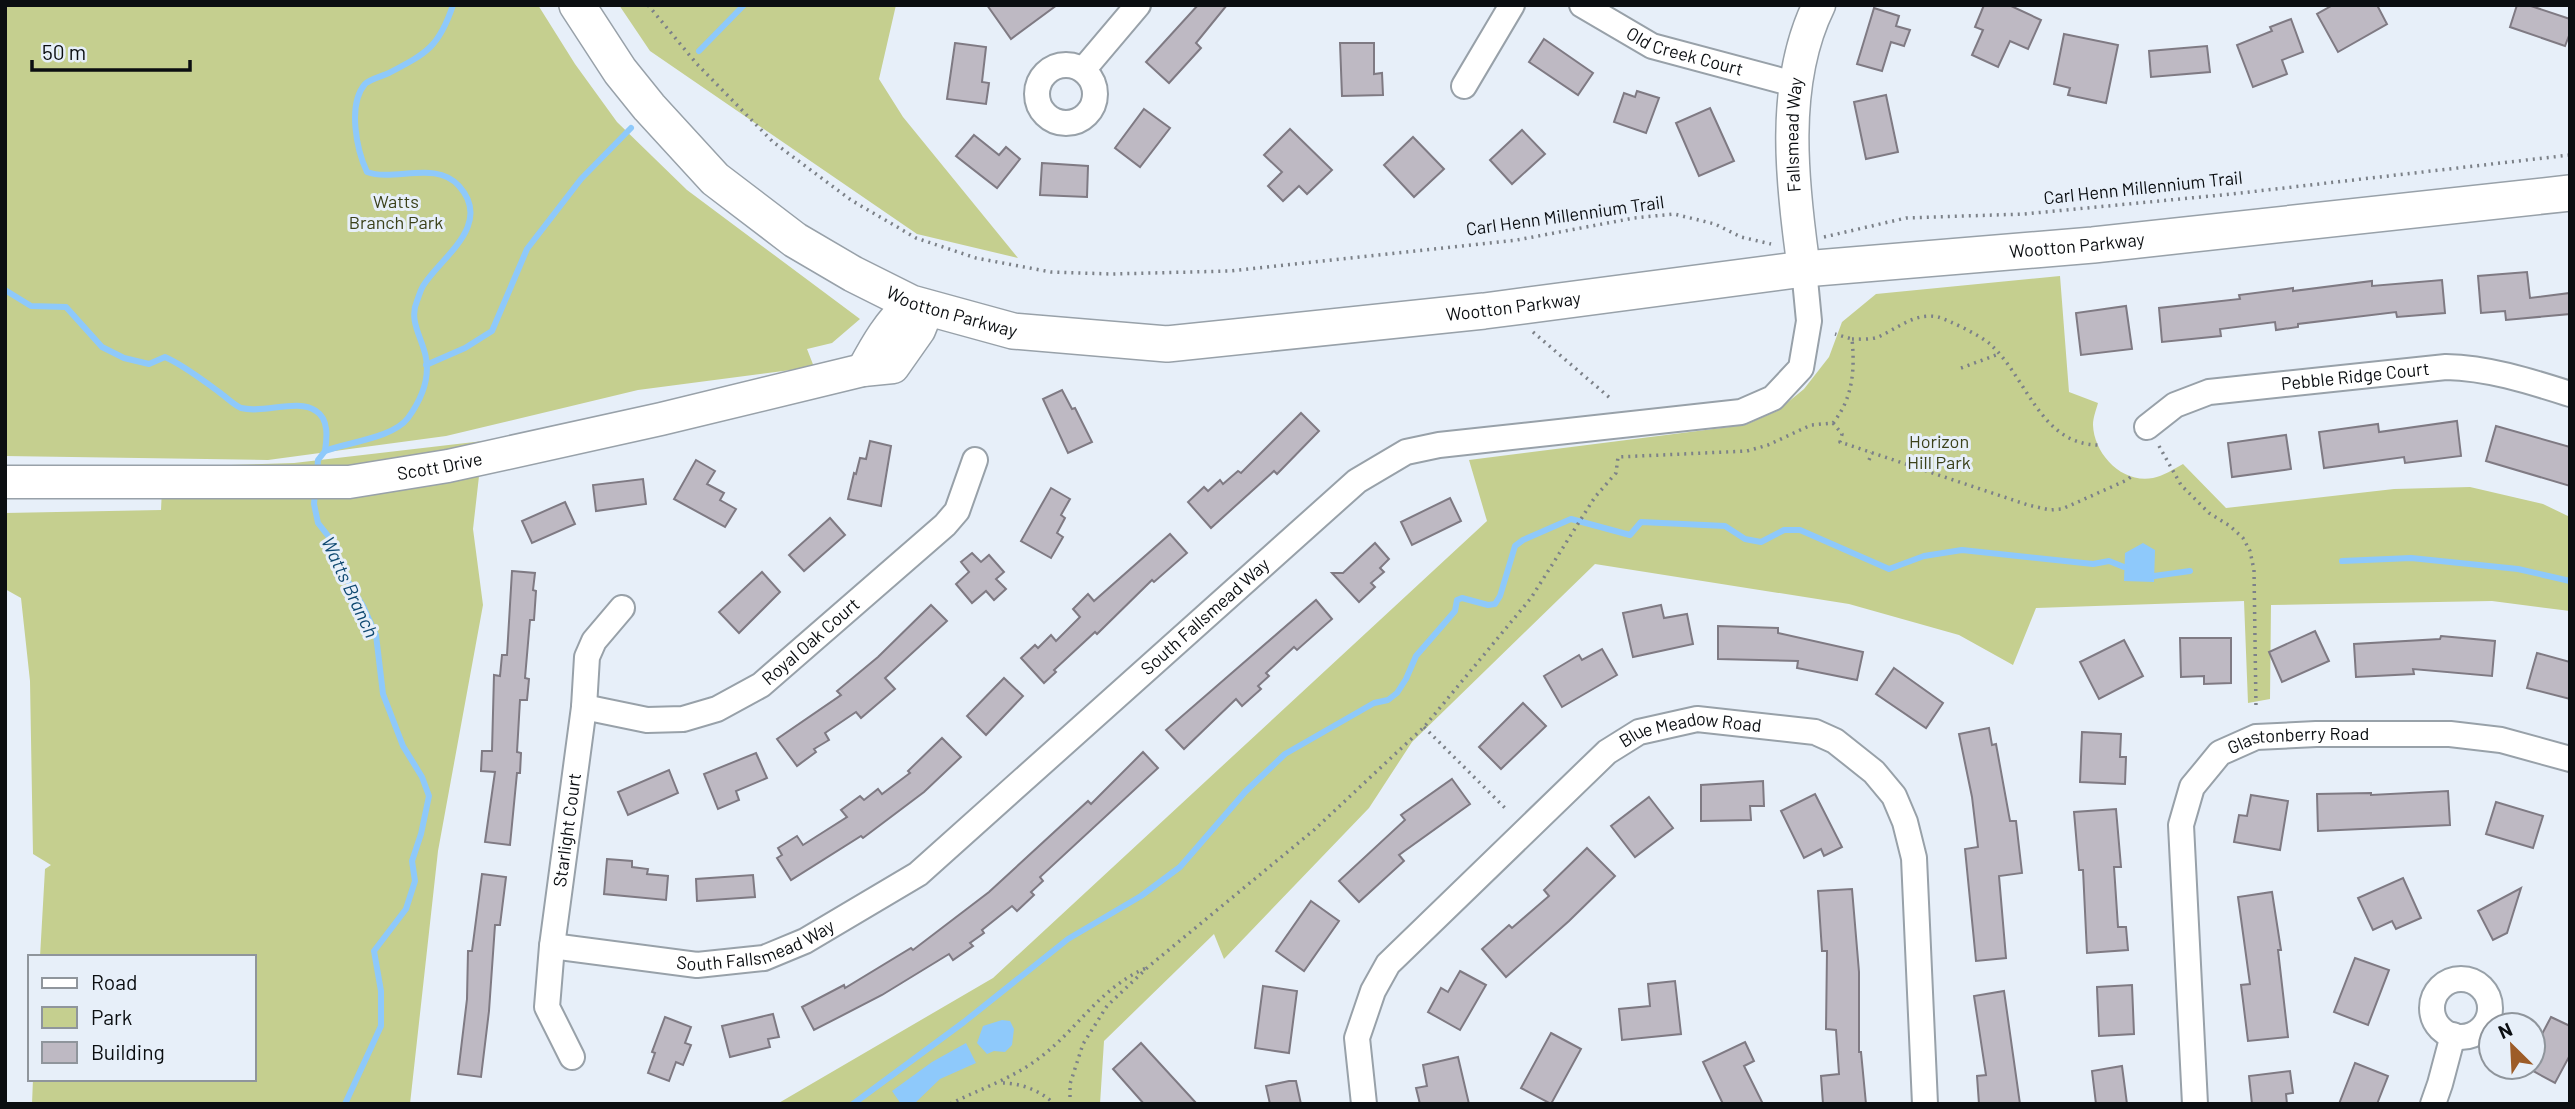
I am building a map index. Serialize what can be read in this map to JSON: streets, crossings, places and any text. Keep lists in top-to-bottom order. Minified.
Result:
{"streets":{"main road":["Wootton Parkway"],"street":["Old Creek Court","Fallsmead Way","Pebble Ridge Court","Scott Drive","South Fallsmead Way","Royal Oak Court","Blue Meadow Road","Glastonberry Road","Starlight Court"],"path":["Carl Henn Millennium Trail"]},"crossings":[["Old Creek Court","Fallsmead Way"],["Fallsmead Way","Carl Henn Millennium Trail"],["Fallsmead Way","Wootton Parkway"],["Fallsmead Way","South Fallsmead Way"],["Carl Henn Millennium Trail","Wootton Parkway"],["Carl Henn Millennium Trail","South Fallsmead Way"],["Wootton Parkway","Scott Drive"],["Wootton Parkway","South Fallsmead Way"],["South Fallsmead Way","Starlight Court"],["Royal Oak Court","Starlight Court"]],"water":["Watts Branch"],"parks":["Watts Branch Park","Horizon Hill Park"],"legend":["Road","Park","Building"],"scale_bar":"50 m","north":"top left"}
